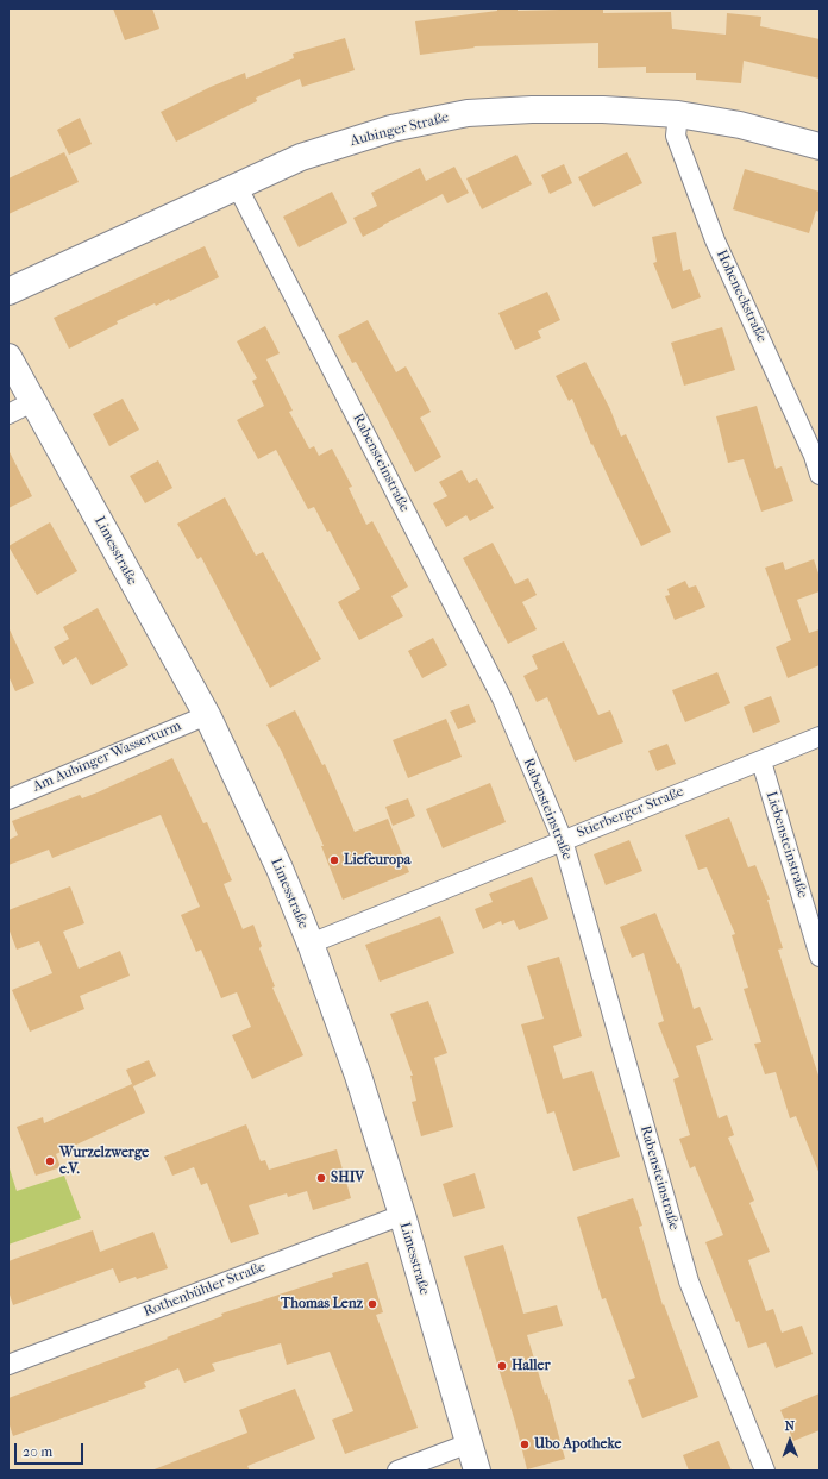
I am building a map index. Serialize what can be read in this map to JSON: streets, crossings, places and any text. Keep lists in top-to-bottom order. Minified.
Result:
{"streets":{"street":["Aubinger Straße","Hoheneckstraße","Rabensteinstraße","Limesstraße","Am Aubinger Wasserturm","Stierberger Straße","Liebensteinstraße","Rothenbühler Straße"]},"crossings":[["Aubinger Straße","Hoheneckstraße"],["Aubinger Straße","Rabensteinstraße"],["Rabensteinstraße","Stierberger Straße"],["Limesstraße","Am Aubinger Wasserturm"],["Limesstraße","Stierberger Straße"],["Limesstraße","Rothenbühler Straße"],["Stierberger Straße","Liebensteinstraße"]],"places":["Liefeuropa","Wurzelzwerge e.V.","SHIV","Thomas Lenz","Haller","Ubo Apotheke"],"scale_bar":"20 m","north":"top"}
